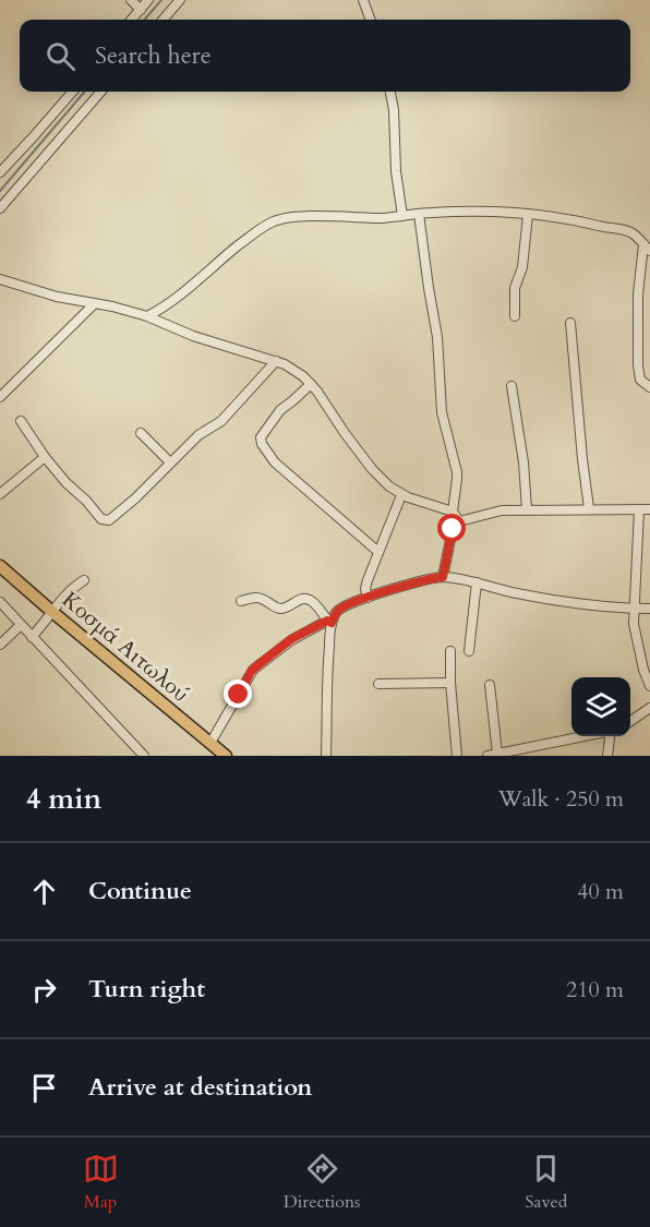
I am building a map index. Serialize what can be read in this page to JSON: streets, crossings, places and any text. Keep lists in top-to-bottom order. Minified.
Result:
{"streets":{"main road":["Κοσμά Αιτωλού"]},"page":{"search":"Search here","heading":["4 min","Walk · 250 m"],"list":[["Continue","40 m"],["Turn right","210 m"],"Arrive at destination"],"nav":["Map","Directions","Saved"]}}
